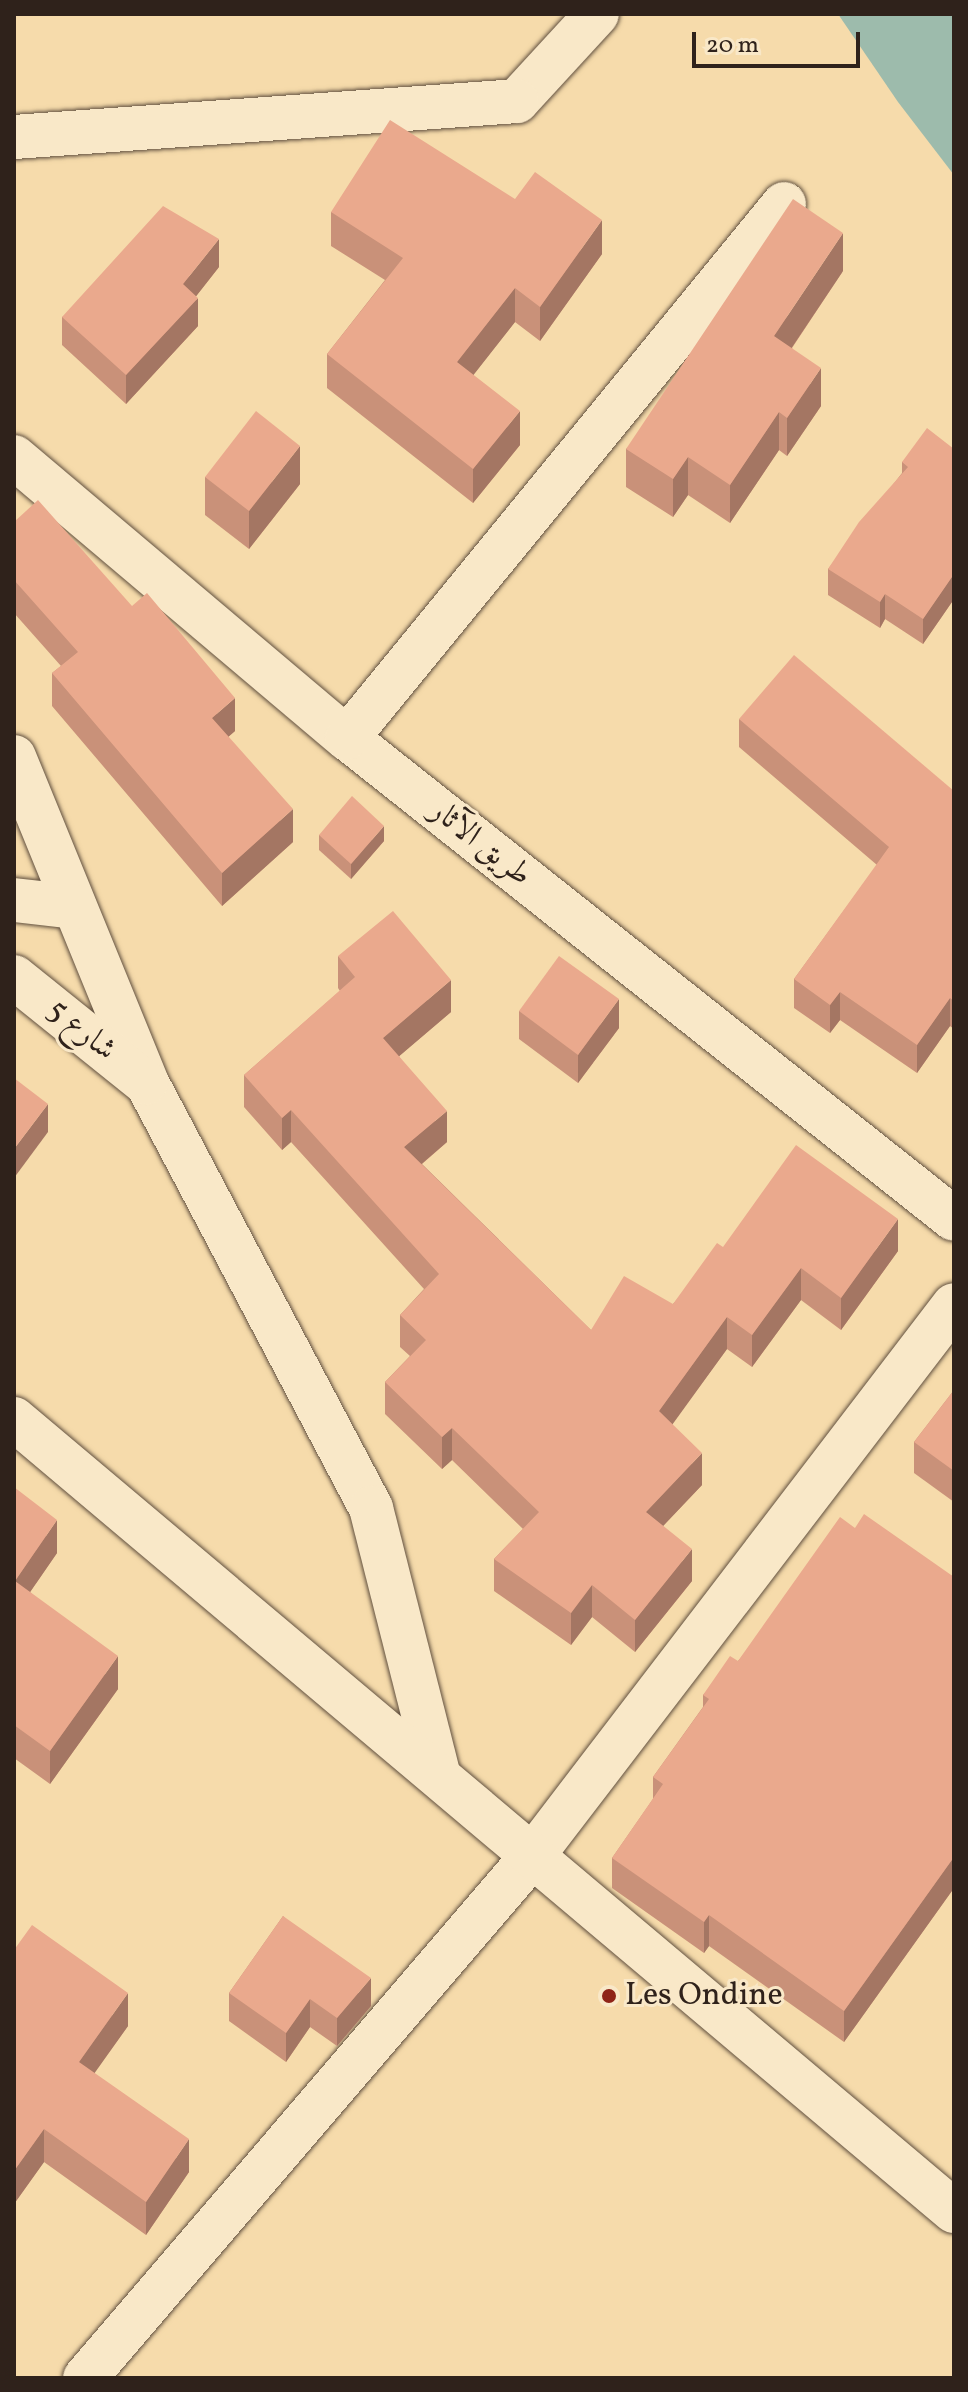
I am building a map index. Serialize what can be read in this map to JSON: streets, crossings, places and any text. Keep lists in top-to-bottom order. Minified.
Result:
{"streets":{"street":["طريق الآثار","شارع 5"]},"places":["Les Ondine"],"scale_bar":"20 m"}
